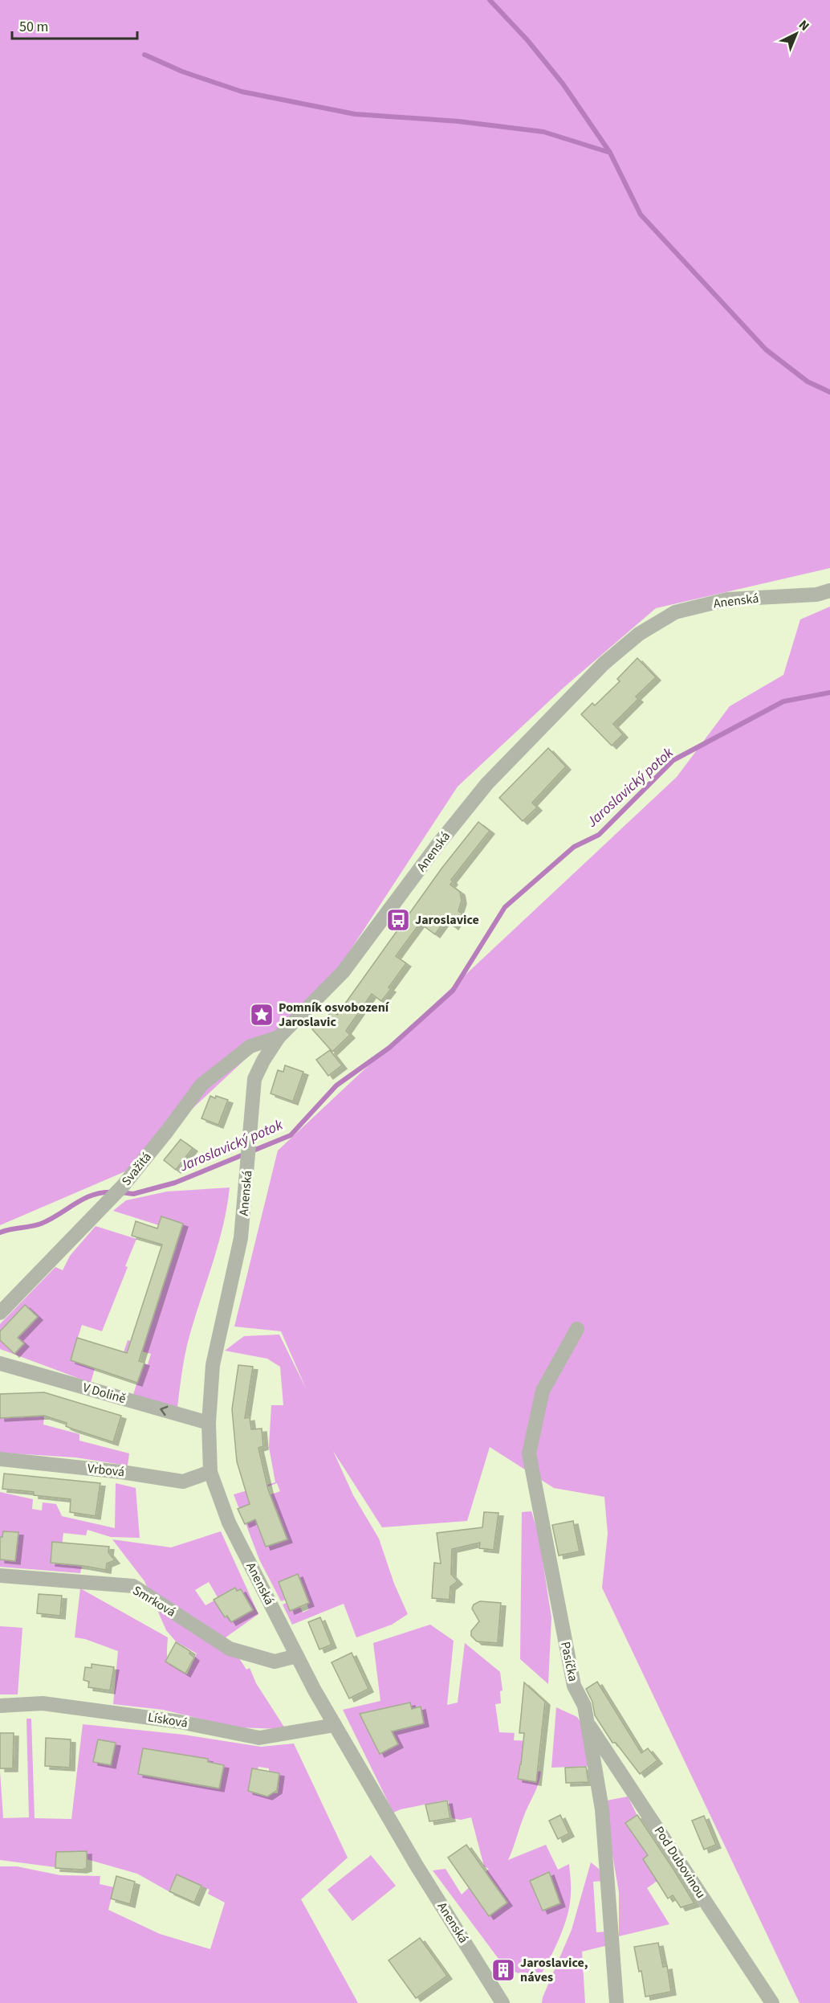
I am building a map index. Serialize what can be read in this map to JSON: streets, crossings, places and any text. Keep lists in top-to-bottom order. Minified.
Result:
{"streets":{"street":["Anenská","Svažitá","V Dolině","Vrbová","Smrková","Pasíčka","Lísková","Pod Dubovinou"]},"crossings":[["Anenská","Svažitá"],["Anenská","V Dolině"],["Anenská","Vrbová"],["Anenská","Smrková"],["Anenská","Lísková"],["Pasíčka","Pod Dubovinou"]],"one_way":["V Dolině"],"water":["Jaroslavický potok"],"places":{"bus stop":["Jaroslavice"],"place":["Pomník osvobození Jaroslavic"],"building":["Jaroslavice, náves"]},"scale_bar":"50 m","north":"top right"}
